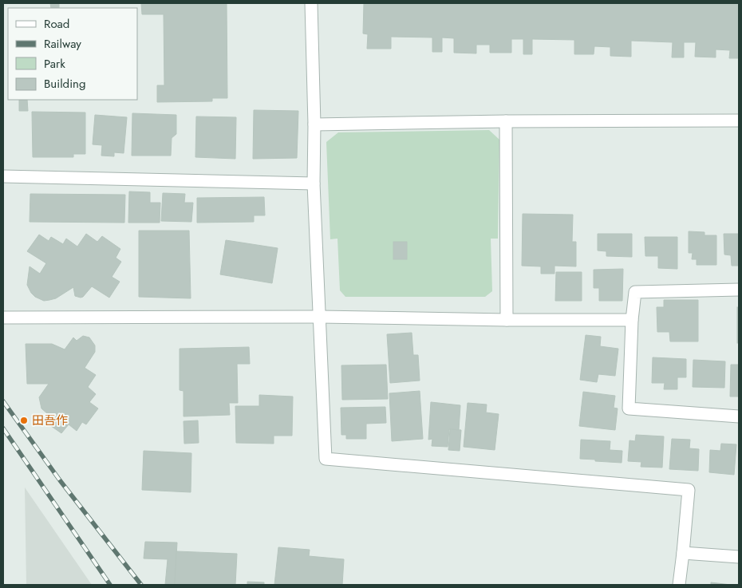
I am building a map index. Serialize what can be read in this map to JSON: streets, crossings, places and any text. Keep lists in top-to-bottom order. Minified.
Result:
{"places":["田吾作"],"legend":["Road","Railway","Park","Building"]}
